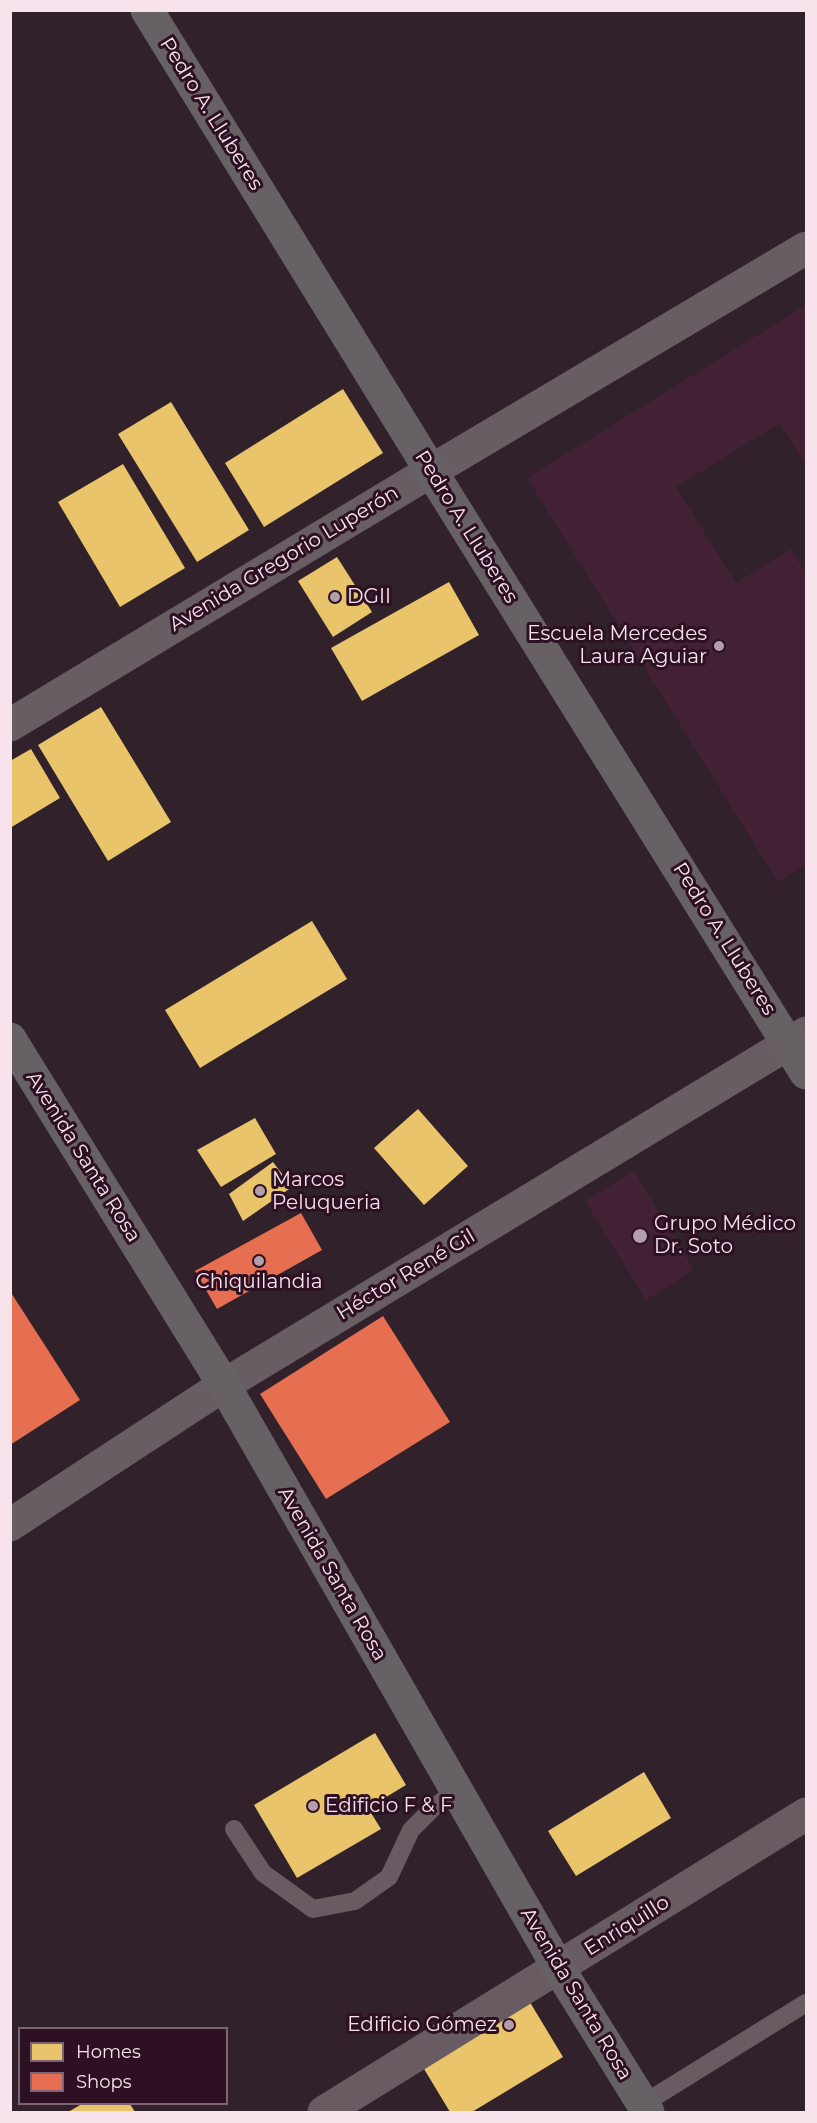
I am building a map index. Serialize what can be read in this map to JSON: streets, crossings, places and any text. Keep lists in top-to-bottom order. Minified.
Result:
{"streets":{"main road":["Pedro A. Lluberes","Avenida Gregorio Luperón","Avenida Santa Rosa","Héctor René Gil"],"street":["Enriquillo"]},"crossings":[["Pedro A. Lluberes","Avenida Gregorio Luperón"],["Pedro A. Lluberes","Héctor René Gil"],["Avenida Santa Rosa","Héctor René Gil"],["Avenida Santa Rosa","Enriquillo"]],"places":["DGII","Escuela Mercedes Laura Aguiar","Marcos Peluqueria","Grupo Médico Dr. Soto","Chiquilandia","Edificio F & F","Edificio Gómez"],"legend":["Homes","Shops"]}
